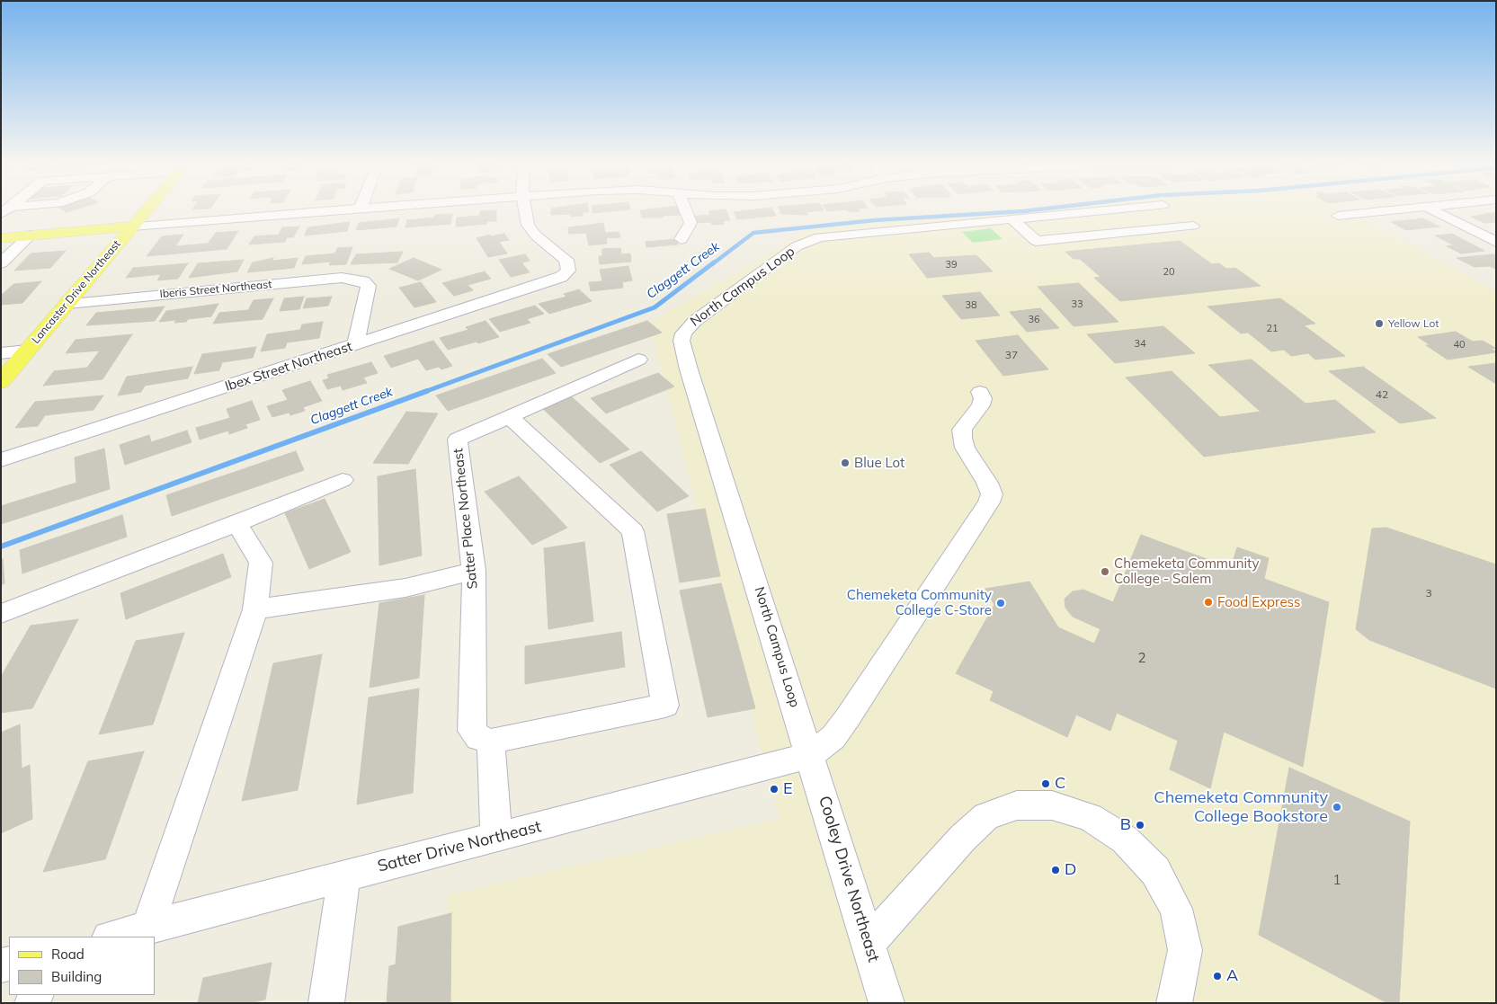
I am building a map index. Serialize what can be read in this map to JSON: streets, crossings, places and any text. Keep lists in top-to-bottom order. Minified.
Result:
{"streets":{"main road":["Lancaster Drive Northeast"],"street":["North Campus Loop","Iberis Street Northeast","Ibex Street Northeast","Satter Place Northeast","Satter Drive Northeast","Cooley Drive Northeast"]},"crossings":[["North Campus Loop","Satter Drive Northeast"],["North Campus Loop","Cooley Drive Northeast"],["Iberis Street Northeast","Lancaster Drive Northeast"],["Iberis Street Northeast","Ibex Street Northeast"],["Satter Drive Northeast","Cooley Drive Northeast"]],"water":["Claggett Creek"],"places":["Yellow Lot","Blue Lot","Chemeketa Community College - Salem","Food Express","Chemeketa Community College C-Store","C","E","Chemeketa Community College Bookstore","B","D","A"],"house_numbers":["39","20","33","38","36","21","34","40","37","42","3","2","1"],"legend":["Road","Building"]}
